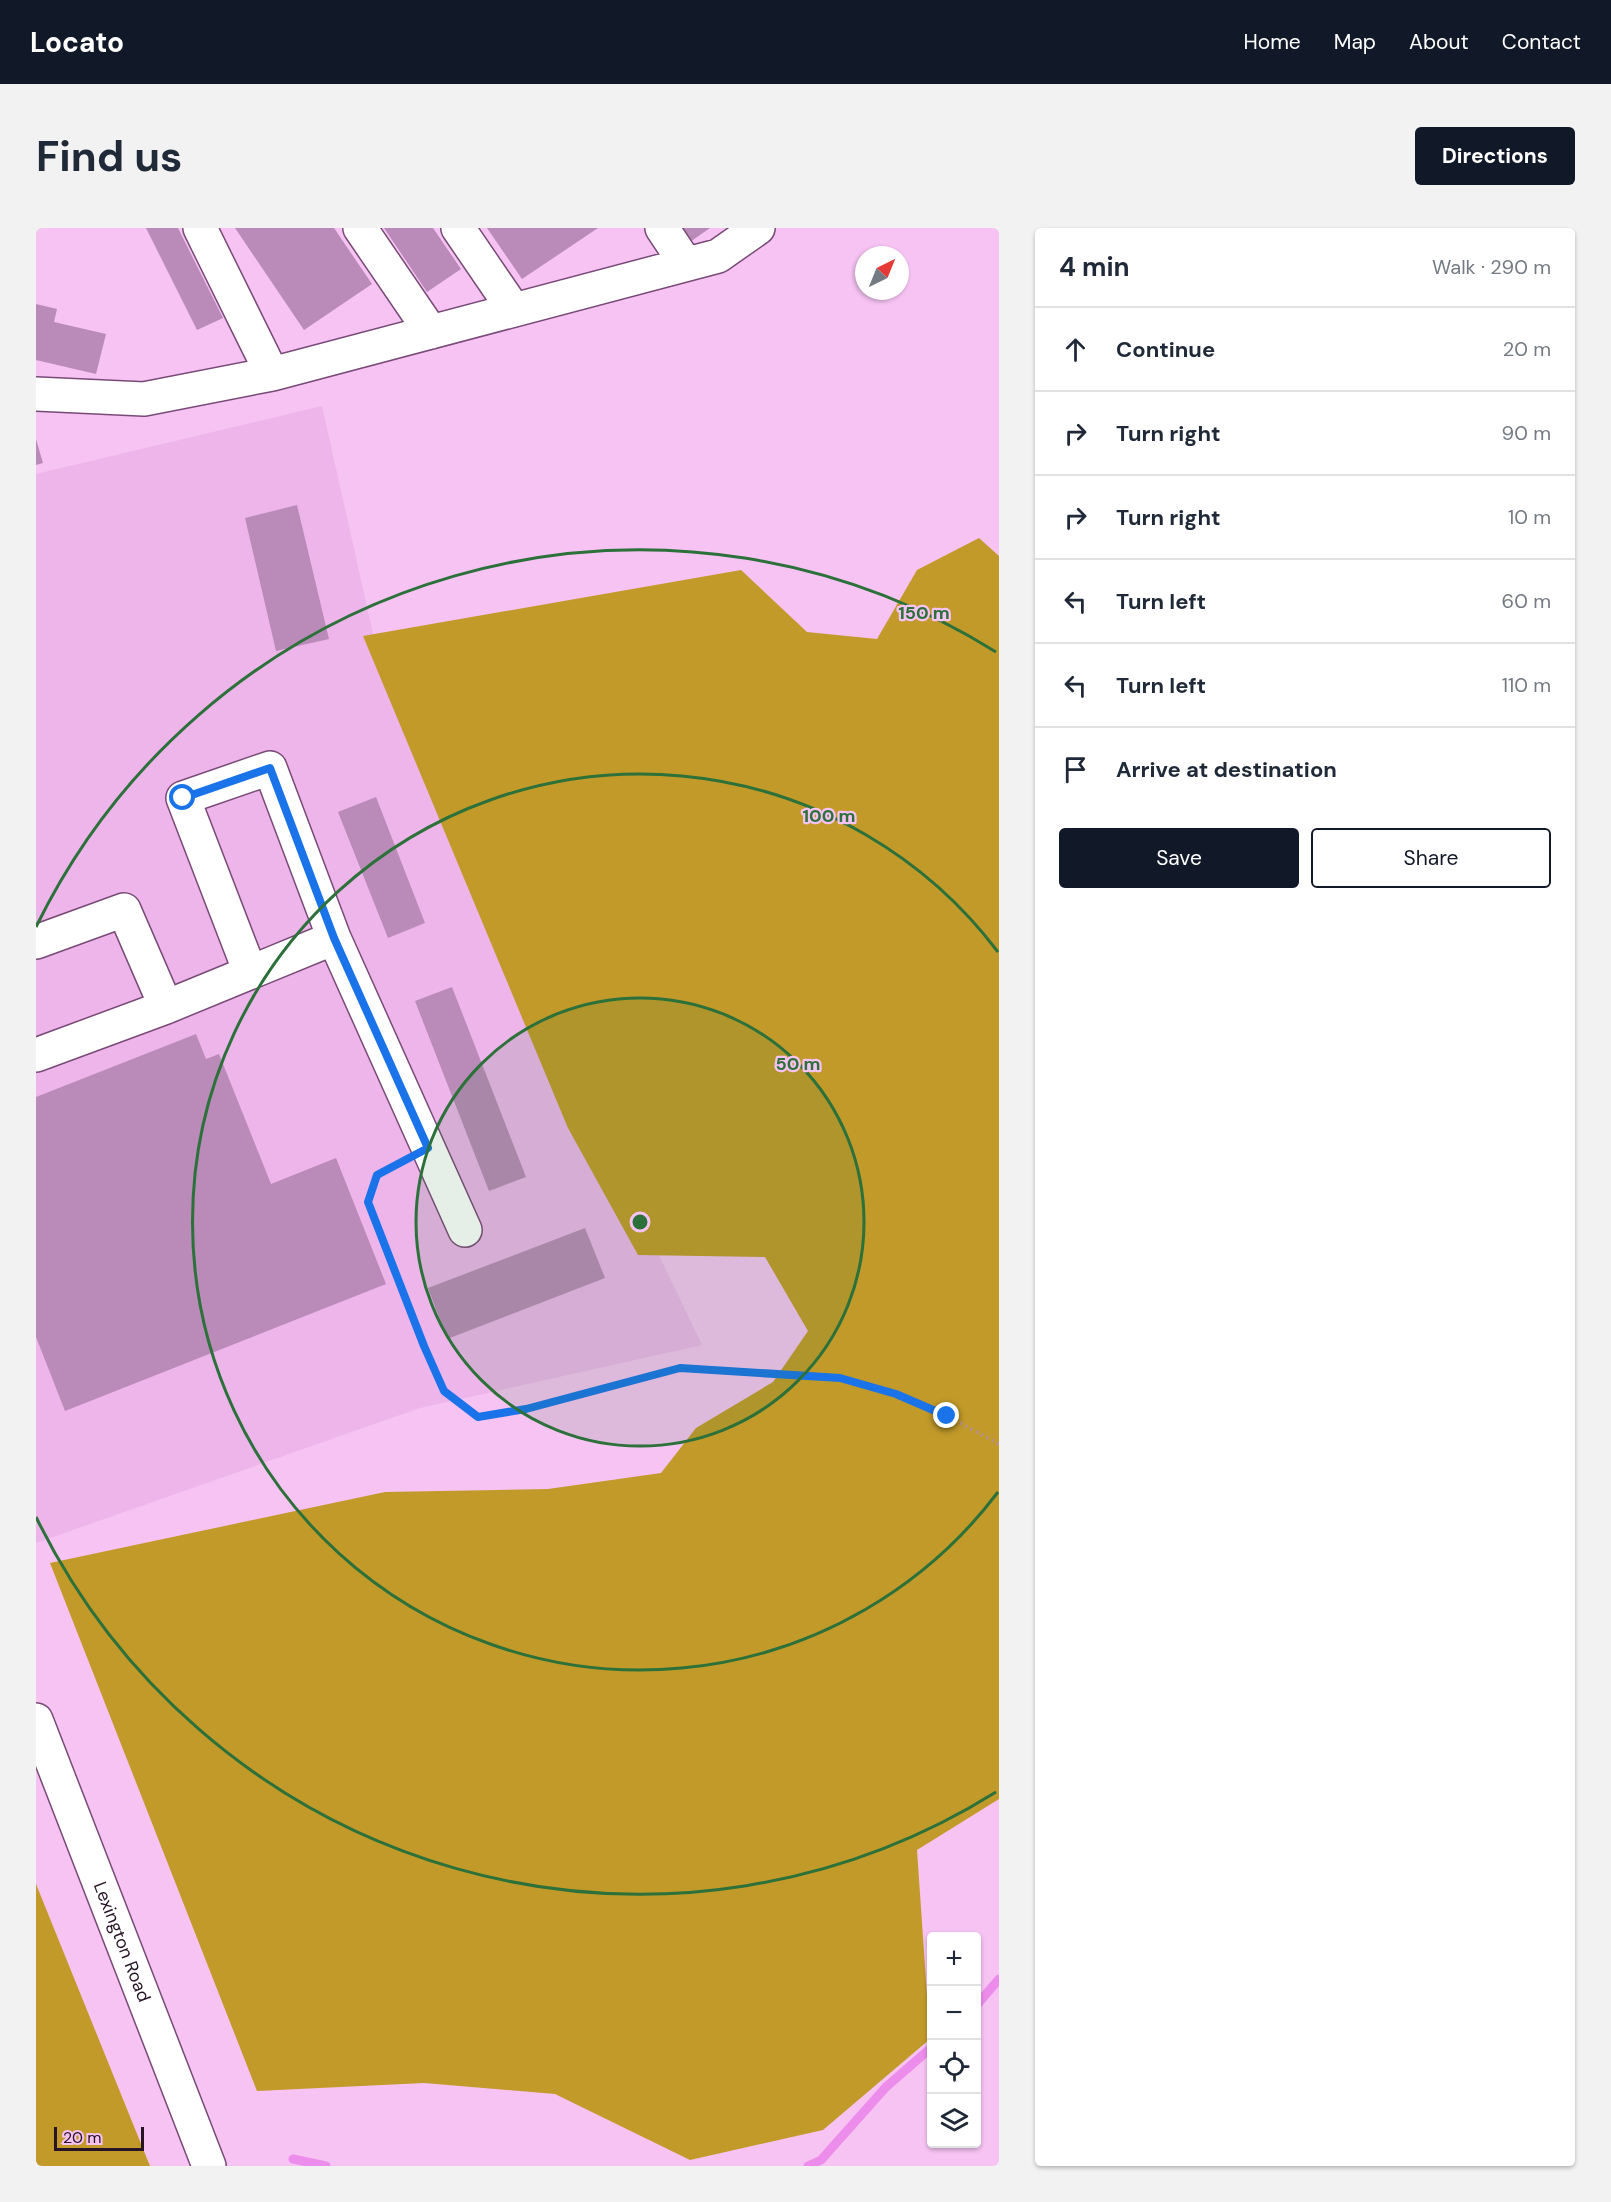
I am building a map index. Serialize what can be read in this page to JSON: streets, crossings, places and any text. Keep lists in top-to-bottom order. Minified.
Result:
{"streets":{"main road":["Lexington Road"]},"scale_bar":"20 m","north":"top right","page":{"header":"Locato","nav":["Home","Map","About","Contact"],"buttons":["Directions",["Save","Share"]],"title":"Find us","heading":["4 min","Walk · 290 m"],"list":[["Continue","20 m"],["Turn right","90 m"],["Turn right","10 m"],["Turn left","60 m"],["Turn left","110 m"],"Arrive at destination"],"map_buttons":["+","−"],"scale":"20 m"},"rings":["150 m","100 m","50 m"]}
